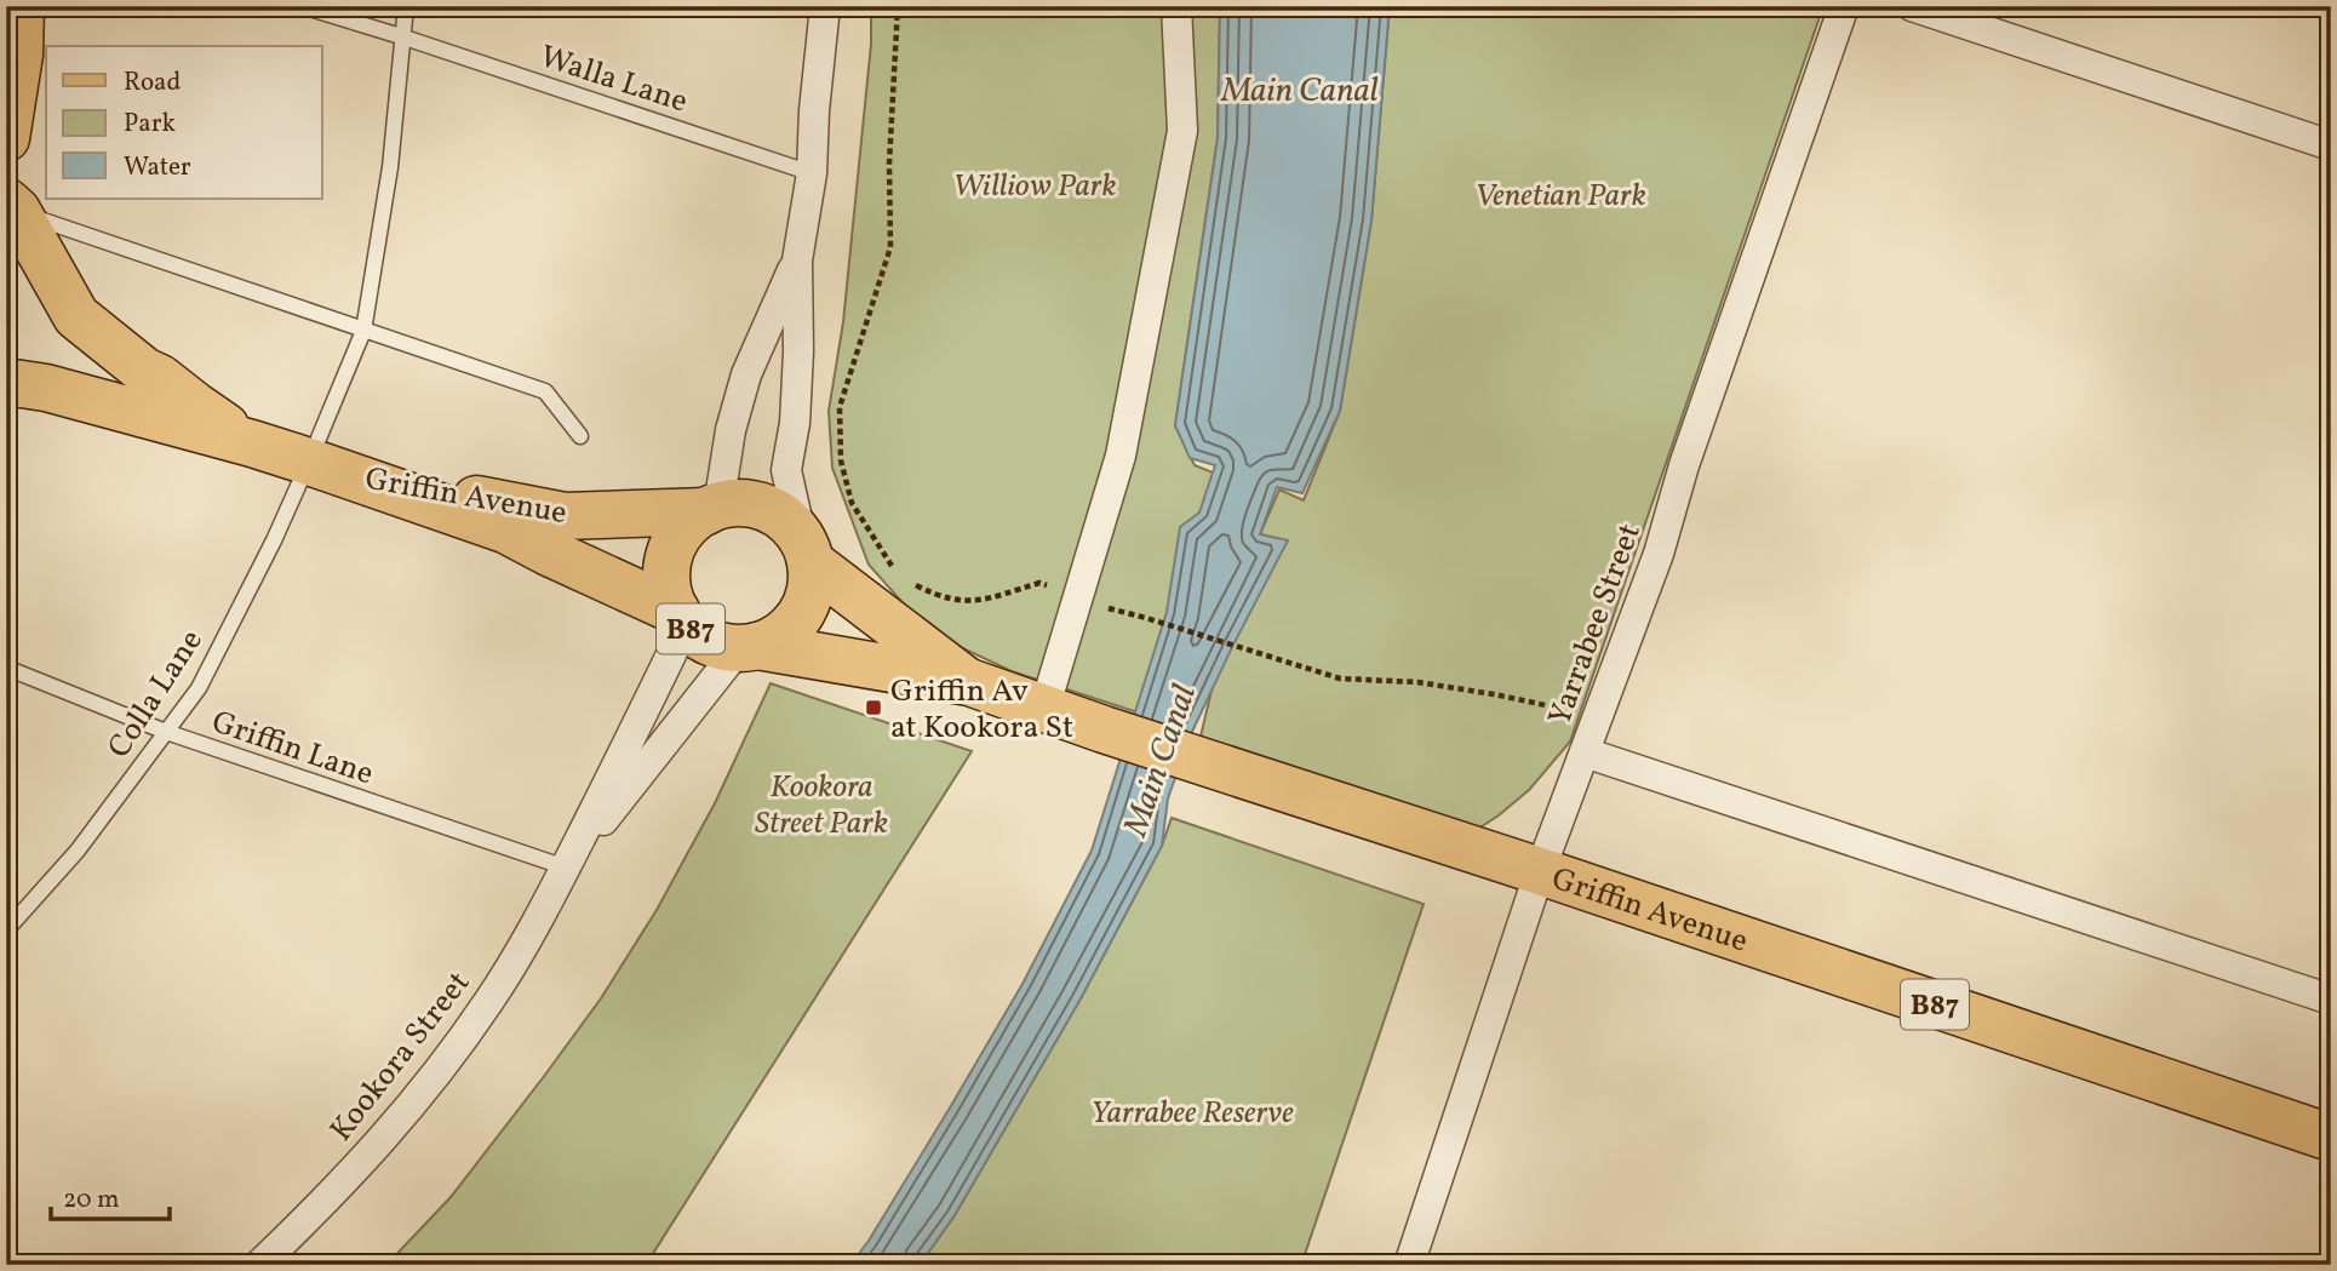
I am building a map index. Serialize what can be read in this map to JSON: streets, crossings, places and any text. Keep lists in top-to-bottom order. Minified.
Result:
{"streets":{"main road":["Griffin Avenue","B87"],"street":["Yarrabee Street","Kookora Street"],"lane":["Walla Lane","Colla Lane","Griffin Lane"]},"crossings":[["Walla Lane","Colla Lane"],["Griffin Avenue","Yarrabee Street"],["Griffin Avenue","B87"],["Griffin Avenue","Colla Lane"],["Griffin Avenue","Kookora Street"],["B87","Kookora Street"],["Colla Lane","Griffin Lane"],["Griffin Lane","Kookora Street"]],"water":["Main Canal"],"parks":["Williow Park","Venetian Park","Kookora Street Park","Yarrabee Reserve"],"places":{"transit":["Griffin Av at Kookora St"]},"legend":["Road","Park","Water"],"scale_bar":"20 m"}
